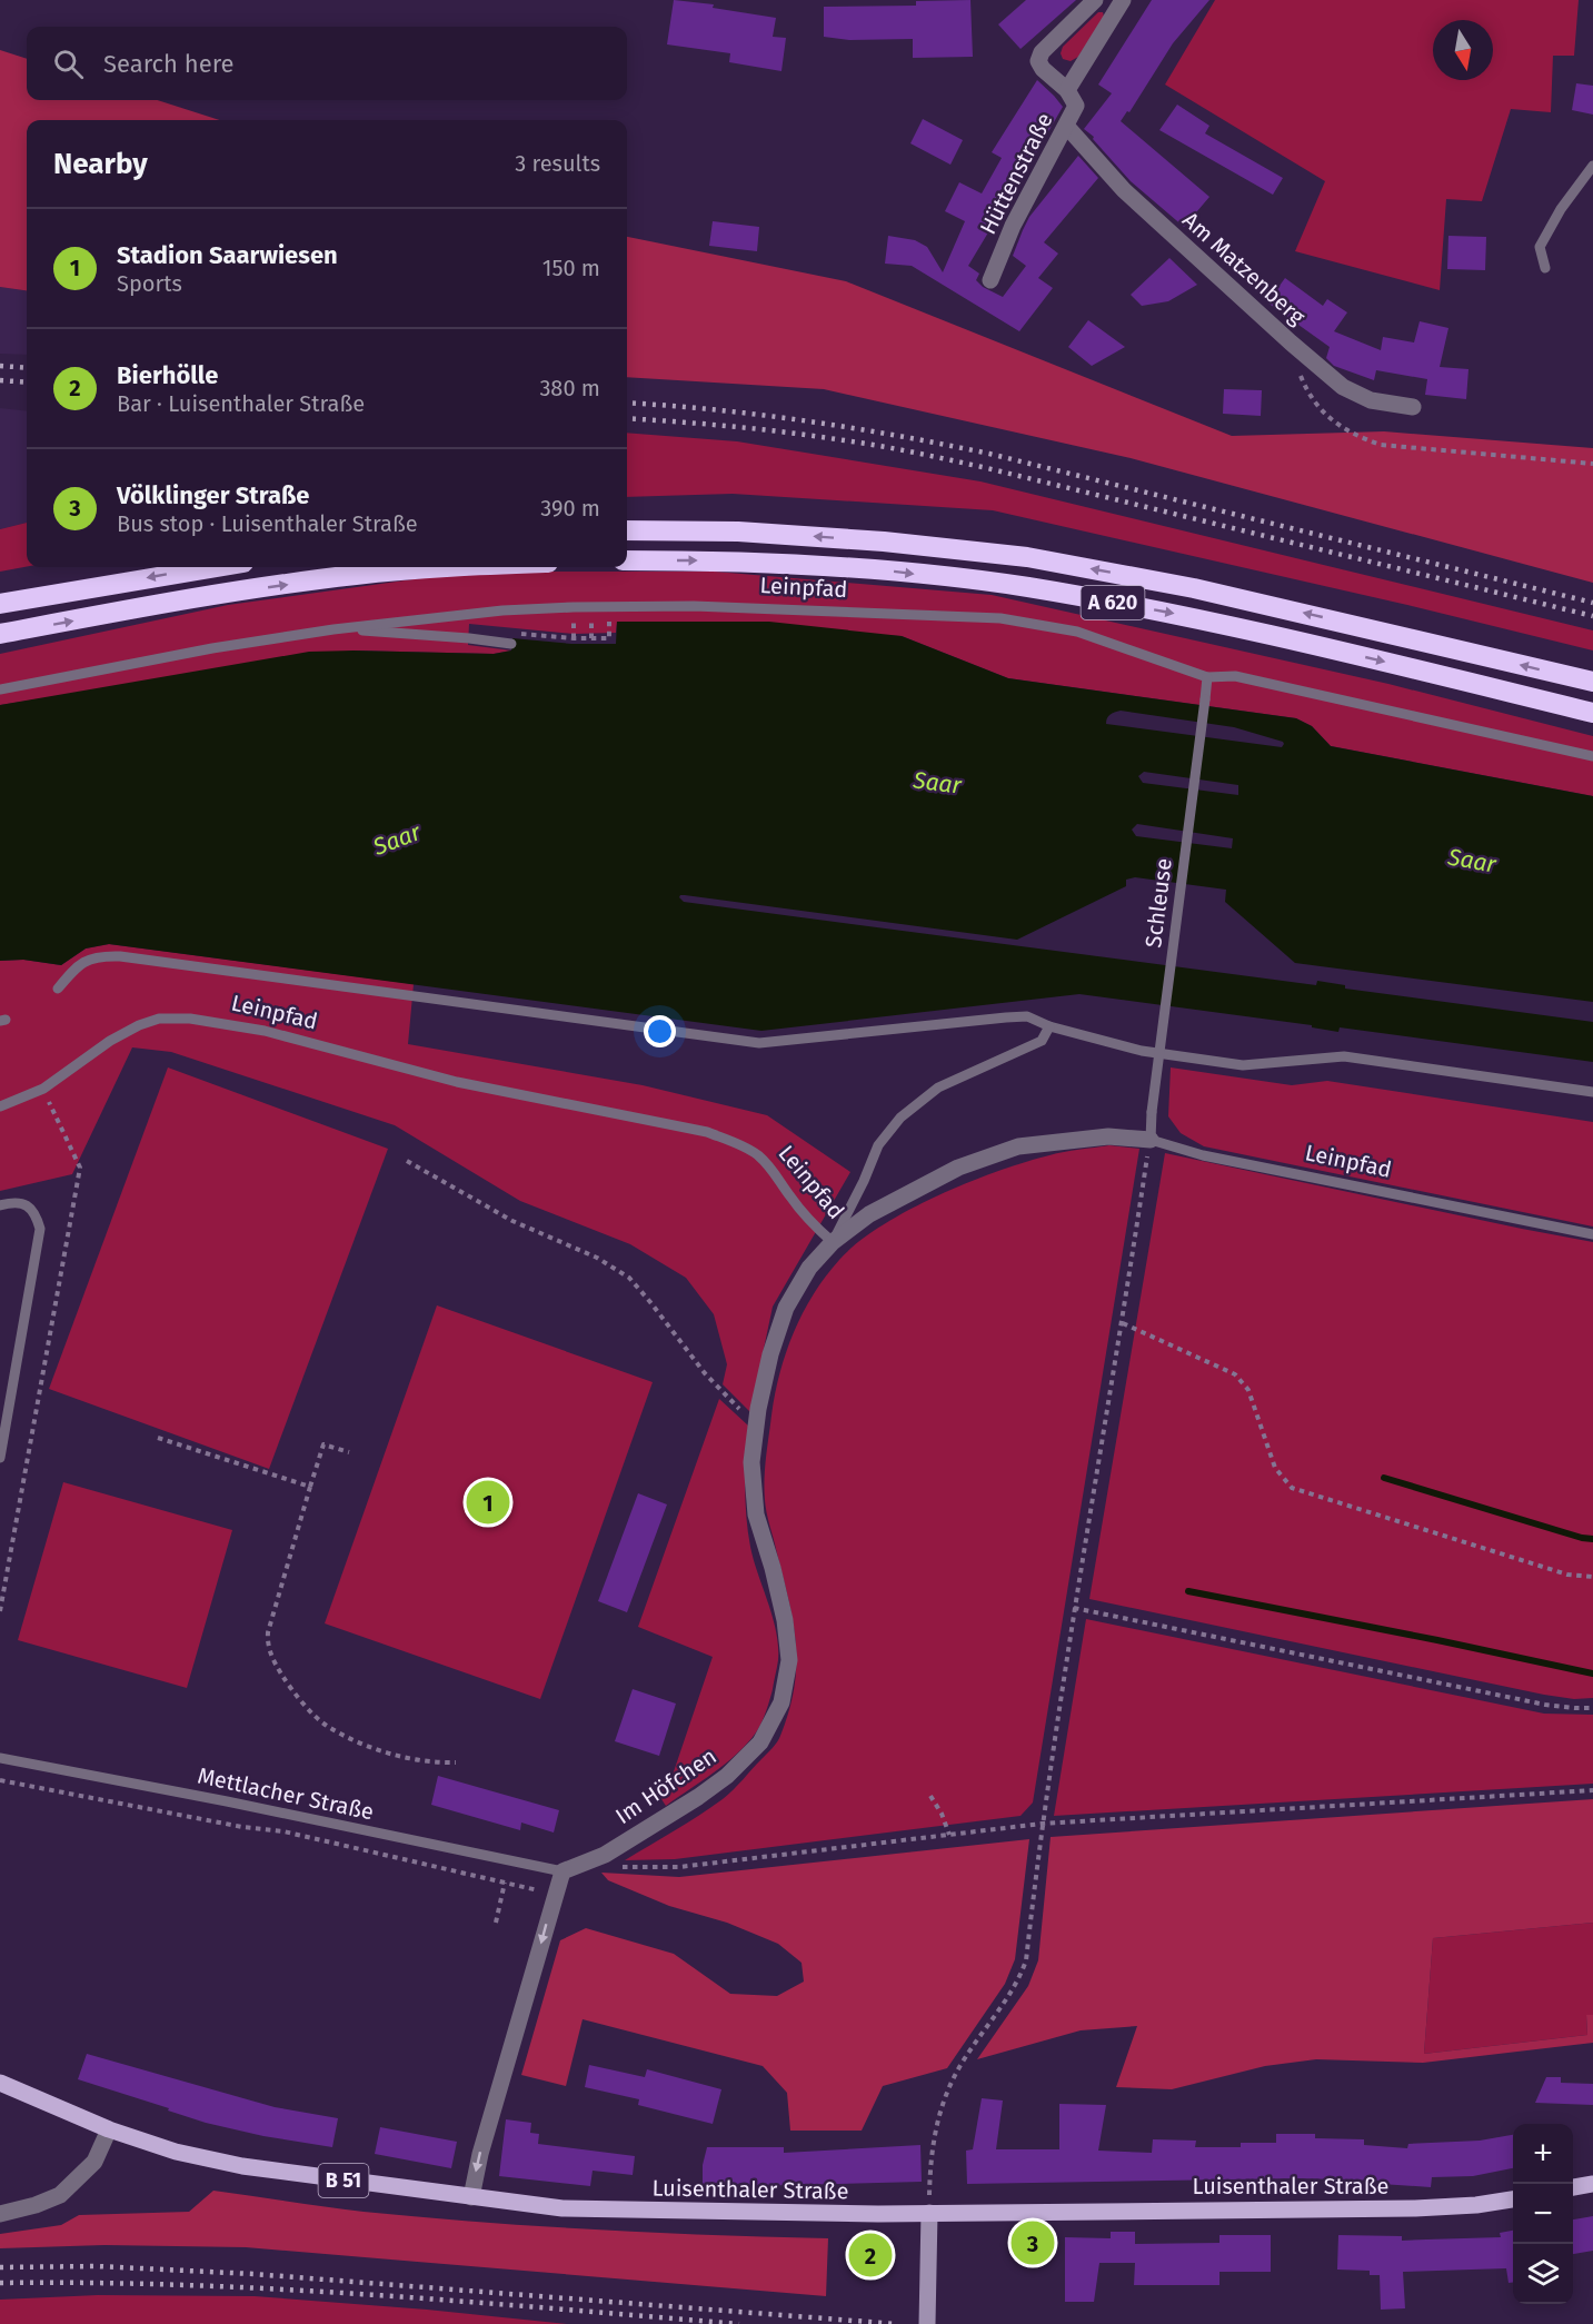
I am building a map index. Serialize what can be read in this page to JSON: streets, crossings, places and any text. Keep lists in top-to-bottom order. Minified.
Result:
{"streets":{"highway":["A 620"],"main road":["B 51","Luisenthaler Straße"],"street":["Hüttenstraße","Am Matzenberg","Leinpfad","Im Höfchen"],"lane":["Schleuse","Mettlacher Straße"]},"crossings":[["Hüttenstraße","Am Matzenberg"],["Leinpfad","Schleuse"],["Leinpfad","Im Höfchen"],["Im Höfchen","Mettlacher Straße"]],"water":["Saar"],"north":"bottom","page":{"search":"Search here","heading":["Nearby","3 results"],"list":[{"mark":"1","name":"Stadion Saarwiesen","note":"Sports","value":"150 m"},{"mark":"2","name":"Bierhölle","note":"Bar · Luisenthaler Straße","value":"380 m"},{"mark":"3","name":"Völklinger Straße","note":"Bus stop · Luisenthaler Straße","value":"390 m"}],"pins":["1","3","2"],"map_buttons":["+","−"]}}
